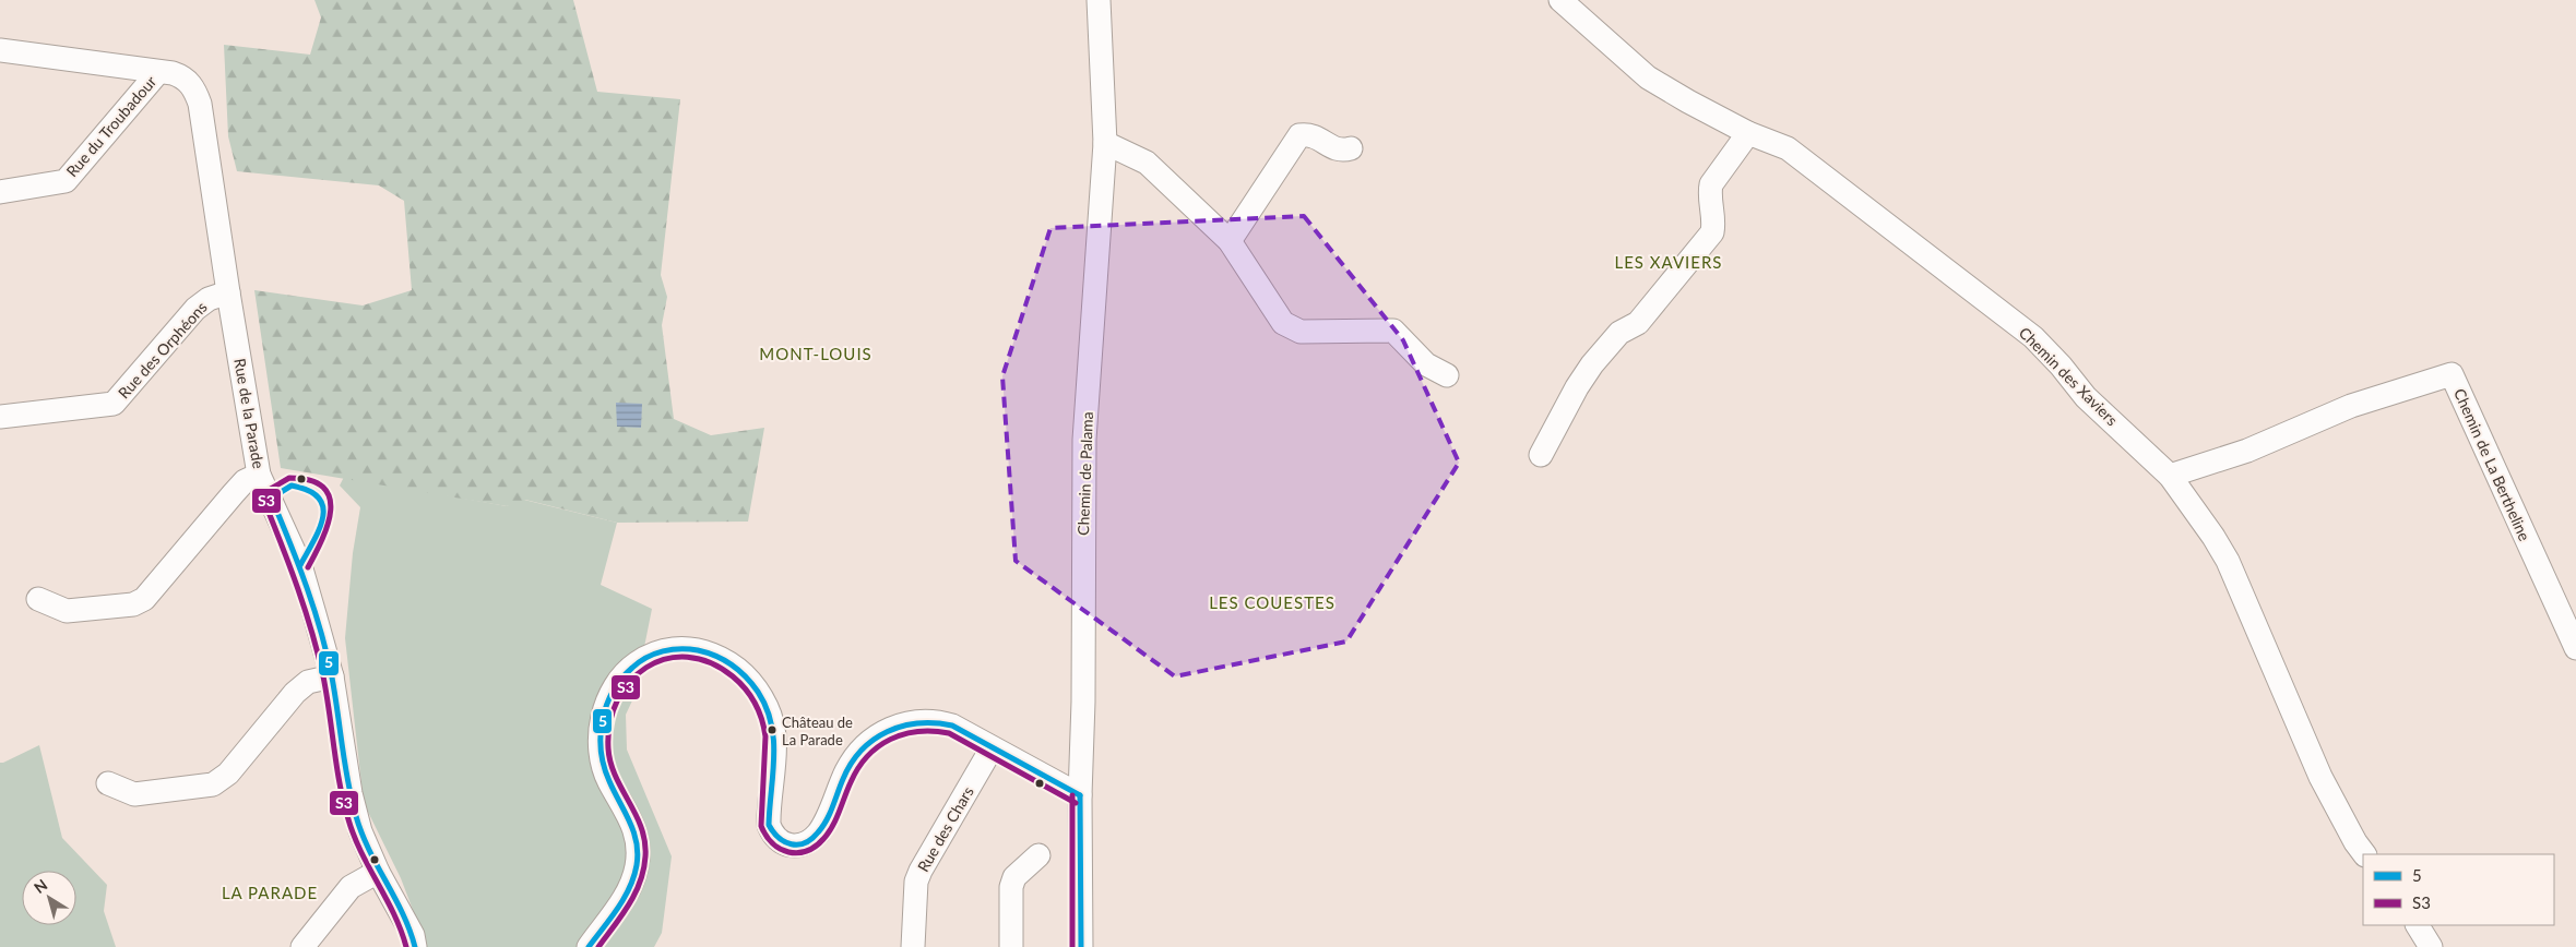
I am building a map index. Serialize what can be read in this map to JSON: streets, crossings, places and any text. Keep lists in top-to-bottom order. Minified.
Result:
{"streets":{"street":["Rue du Troubadour","Rue des Orphéons","Chemin des Xaviers","Rue de la Parade","Chemin de La Bertheline","Chemin de Palama","Rue des Chars"]},"crossings":[["Rue du Troubadour","Rue de la Parade"],["Rue des Orphéons","Rue de la Parade"],["Chemin des Xaviers","Chemin de La Bertheline"]],"districts":["LES XAVIERS","MONT-LOUIS","LES COUESTES","LA PARADE"],"places":["Château de La Parade"],"lines":["transit line S3","transit line 5"],"legend":["5","S3"],"north":"top left"}
